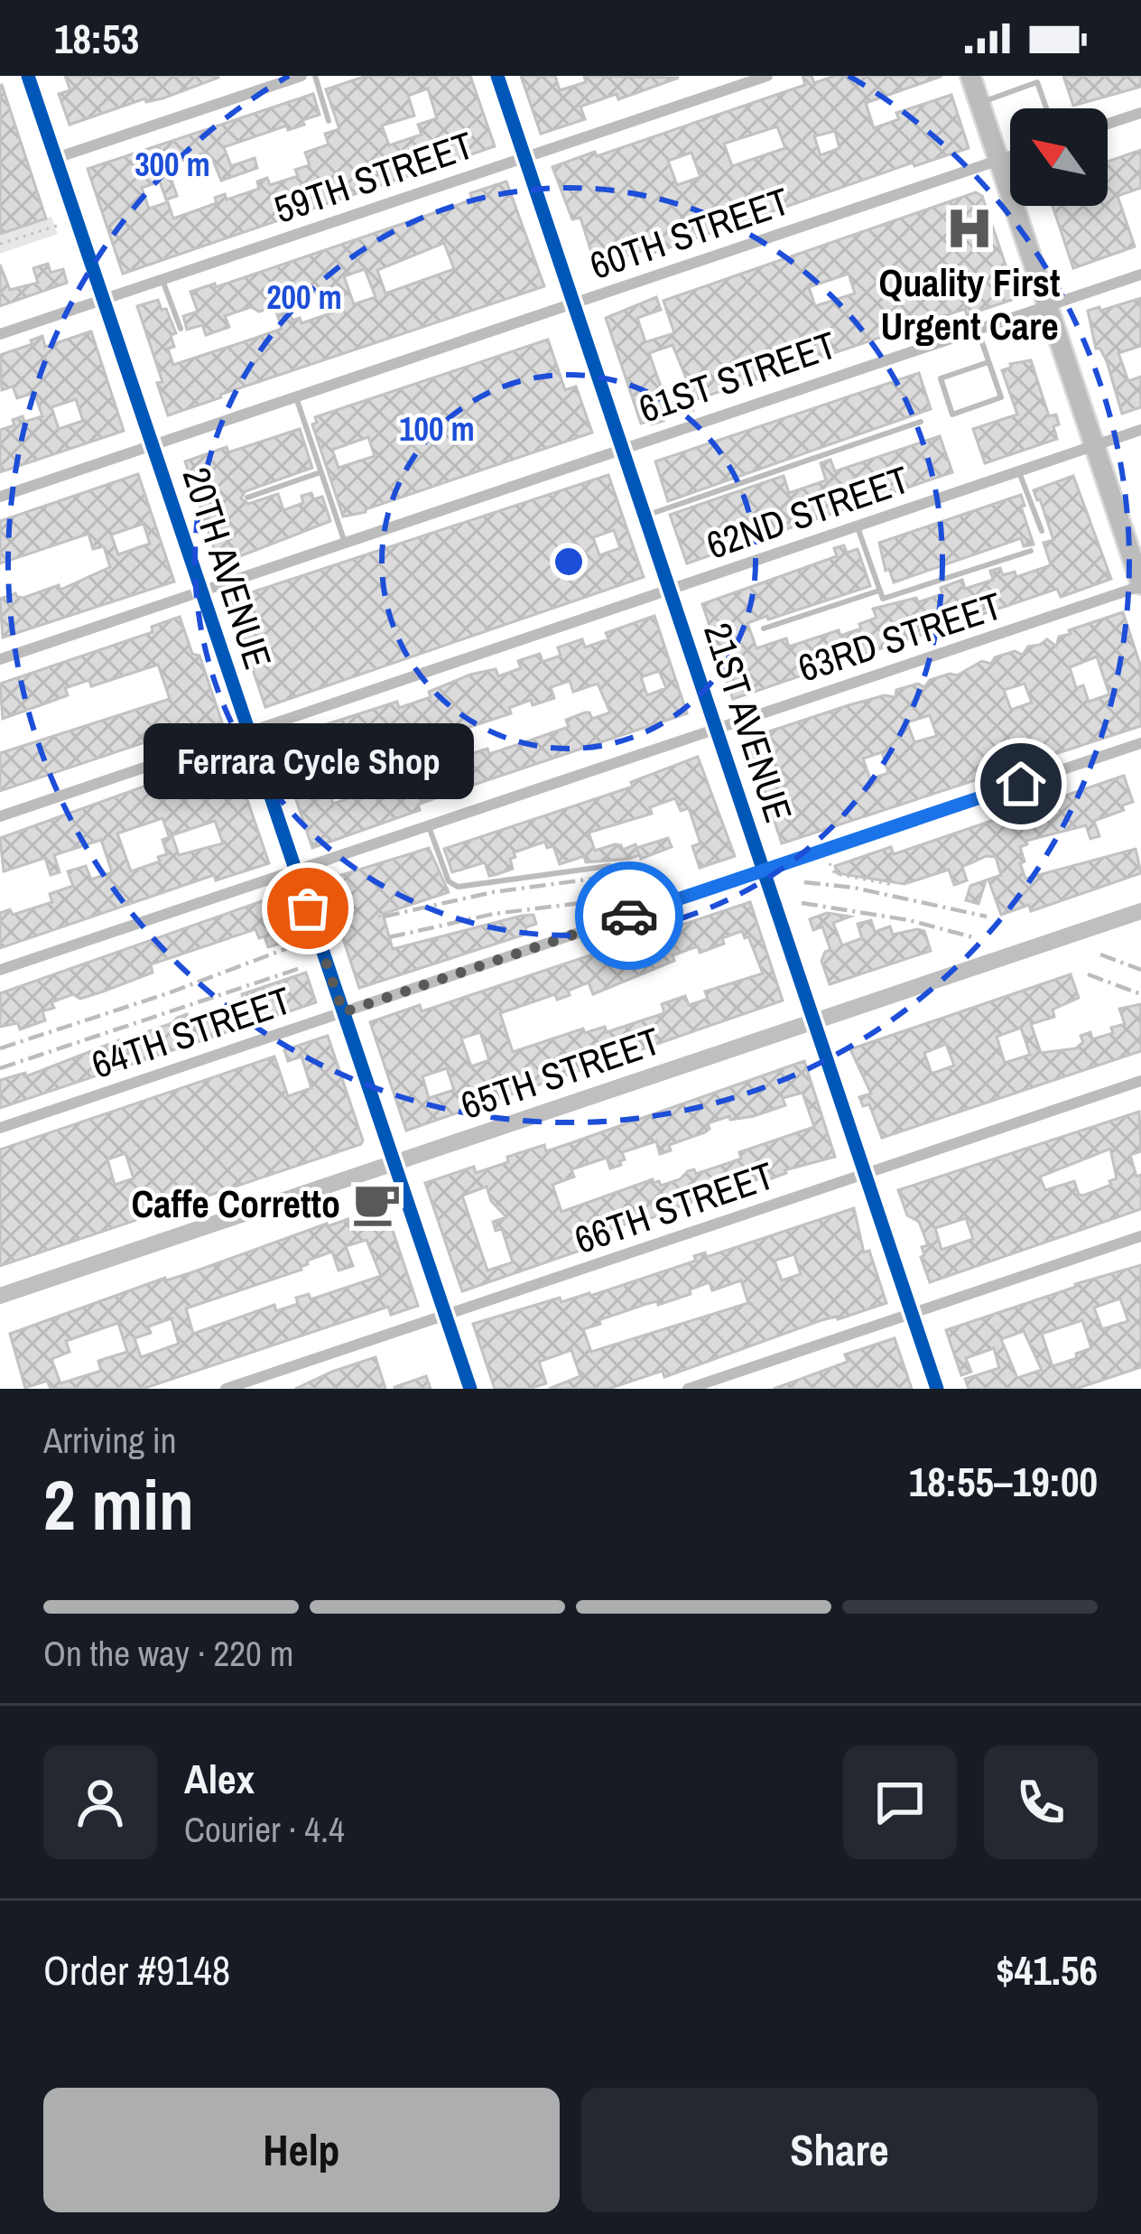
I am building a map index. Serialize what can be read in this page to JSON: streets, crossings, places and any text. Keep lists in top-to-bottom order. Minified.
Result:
{"streets":{"main road":["65TH STREET"],"street":["59TH STREET","60TH STREET","61ST STREET","62ND STREET","20TH AVENUE","63RD STREET","21ST AVENUE","64TH STREET","66TH STREET"]},"crossings":[["59TH STREET","20TH AVENUE"],["59TH STREET","21ST AVENUE"],["60TH STREET","20TH AVENUE"],["60TH STREET","21ST AVENUE"],["61ST STREET","20TH AVENUE"],["61ST STREET","21ST AVENUE"],["62ND STREET","20TH AVENUE"],["62ND STREET","21ST AVENUE"],["20TH AVENUE","63RD STREET"],["20TH AVENUE","64TH STREET"],["20TH AVENUE","65TH STREET"],["20TH AVENUE","66TH STREET"],["63RD STREET","21ST AVENUE"],["21ST AVENUE","64TH STREET"],["21ST AVENUE","65TH STREET"],["21ST AVENUE","66TH STREET"]],"places":{"hospital":["Quality First Urgent Care"],"other":["Ferrara Cycle Shop"],"cafe":["Caffe Corretto"]},"north":"top left","page":{"status":"18:53","bubble":"Ferrara Cycle Shop","heading":["2 min","Arriving in","18:55–19:00"],"panel":["Alex","Courier · 4.4","Order #9148","$41.56"],"bar":"On the way · 220 m","buttons":["Help","Share"]},"rings":["300 m","200 m","100 m"]}
